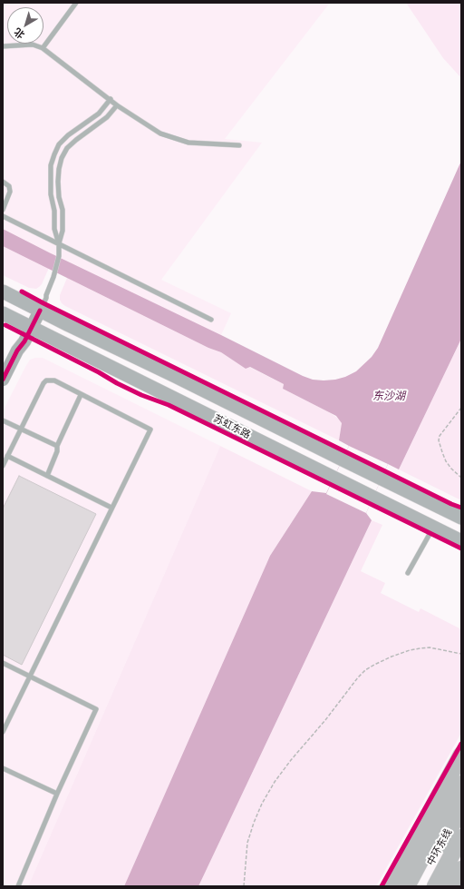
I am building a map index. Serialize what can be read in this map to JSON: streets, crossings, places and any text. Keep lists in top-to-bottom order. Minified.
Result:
{"streets":{"highway":["中环东线"],"main road":["苏虹东路"]},"water":["东沙湖"],"north":"bottom left"}
